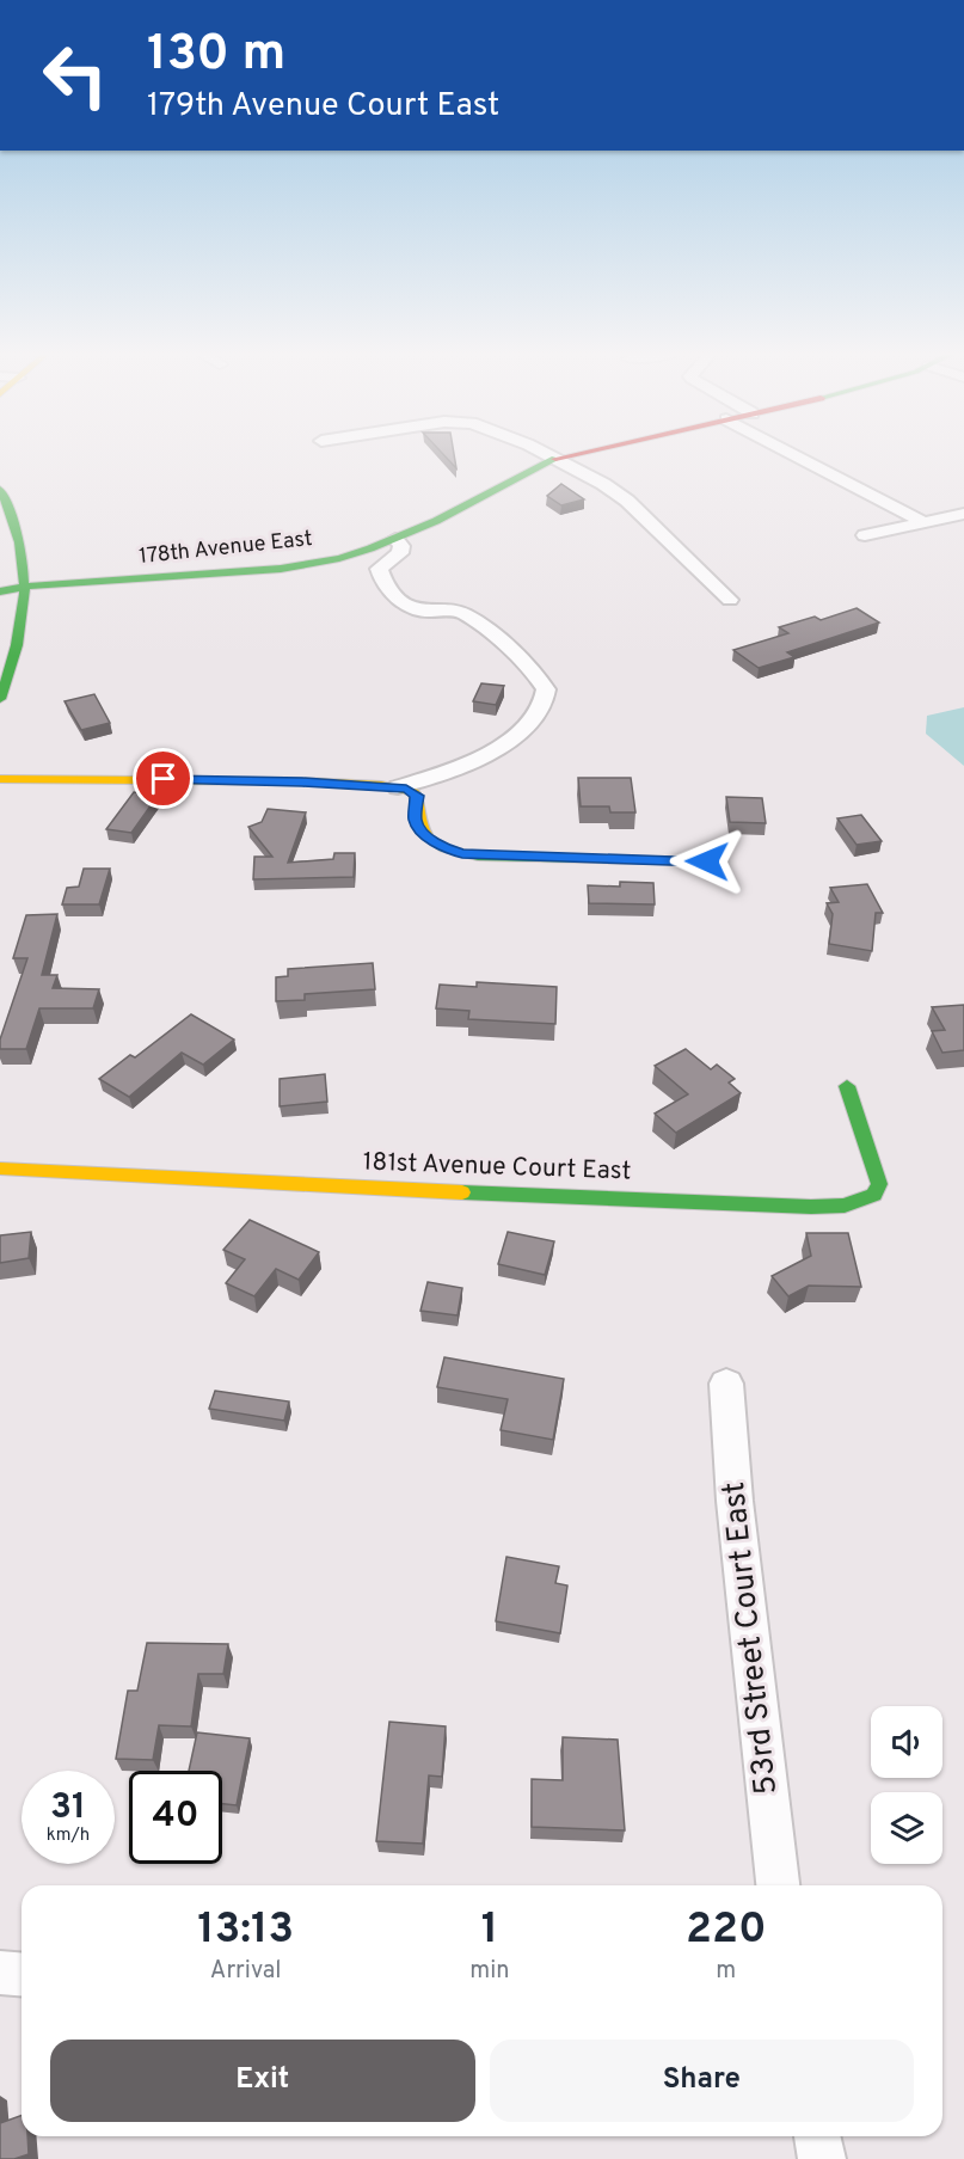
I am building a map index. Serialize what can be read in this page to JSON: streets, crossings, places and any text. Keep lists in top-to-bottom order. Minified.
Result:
{"streets":{"street":["178th Avenue East","181st Avenue Court East","53rd Street Court East"]},"page":{"turn":["130 m","179th Avenue Court East"],"speed":"31 km/h","limit":"40","eta":["13:13","Arrival","1","min","220","m"],"buttons":["Exit","Share"]}}
